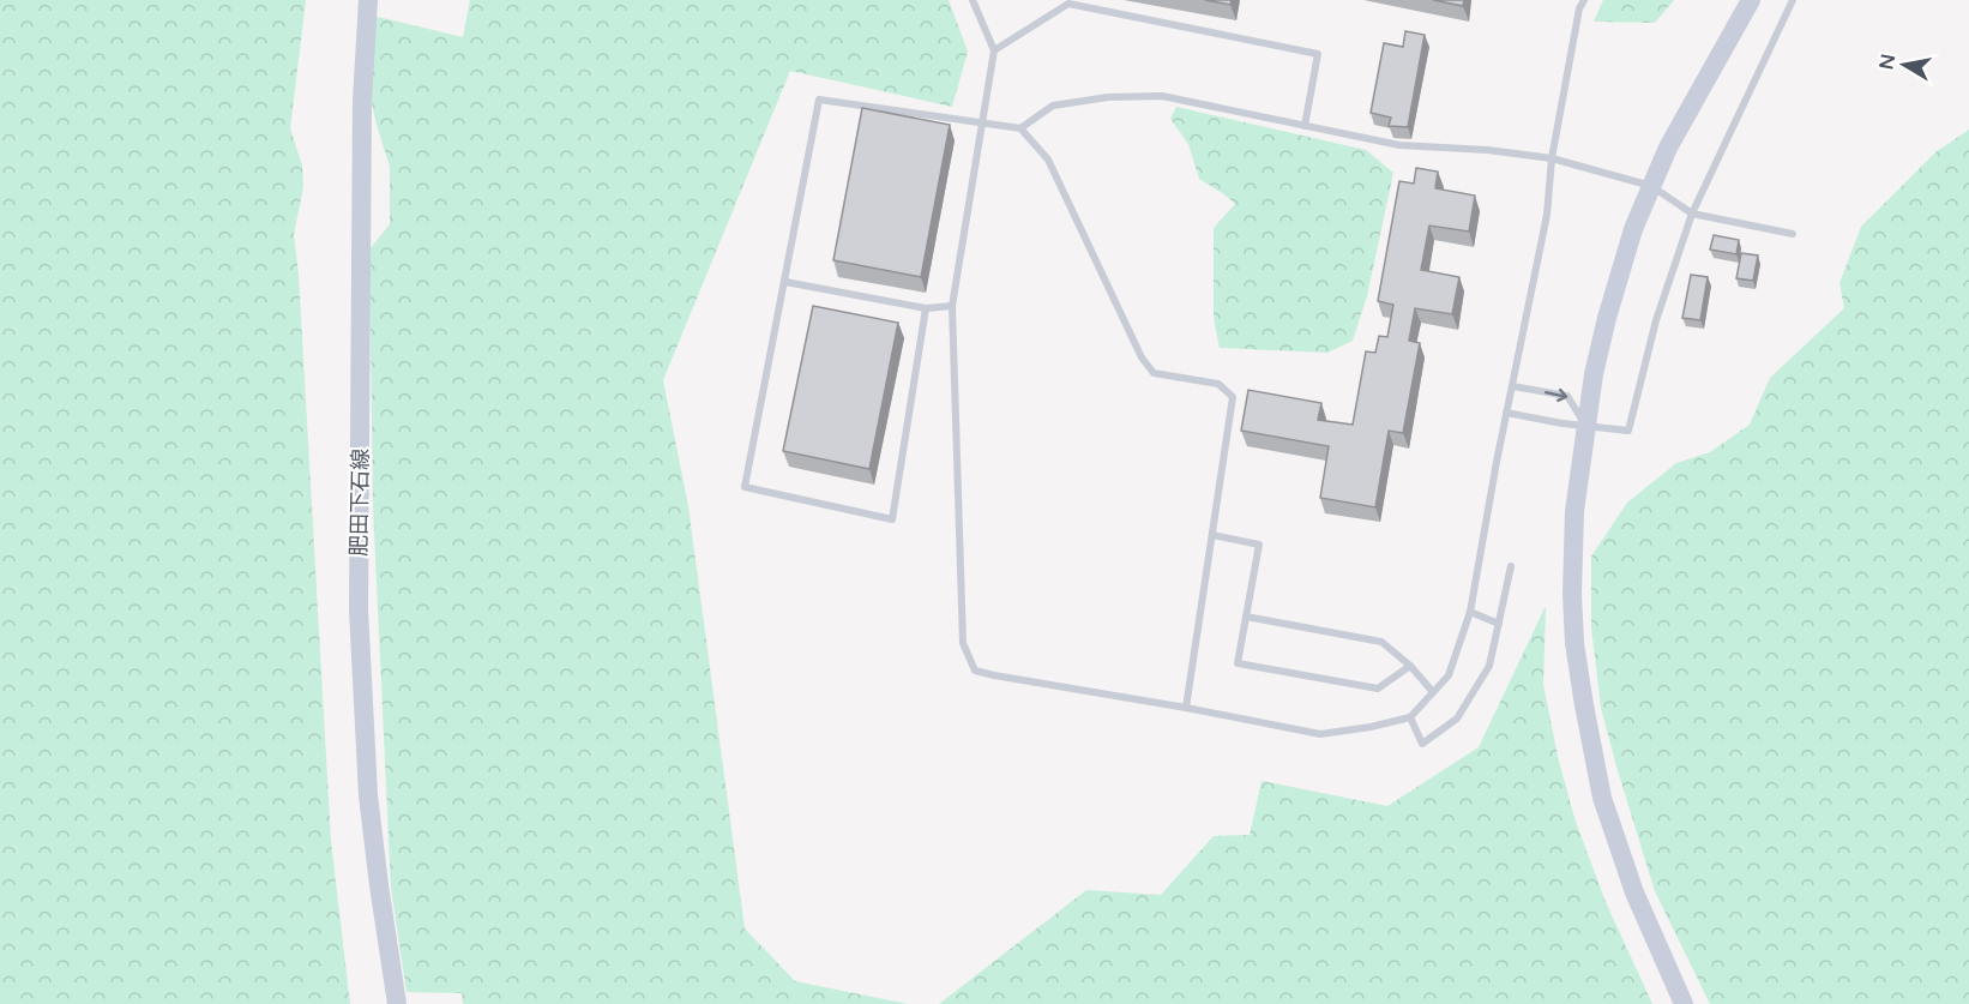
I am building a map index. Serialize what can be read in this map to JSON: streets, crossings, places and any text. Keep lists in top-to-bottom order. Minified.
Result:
{"streets":{"street":["肥田下石線"]},"north":"left"}
